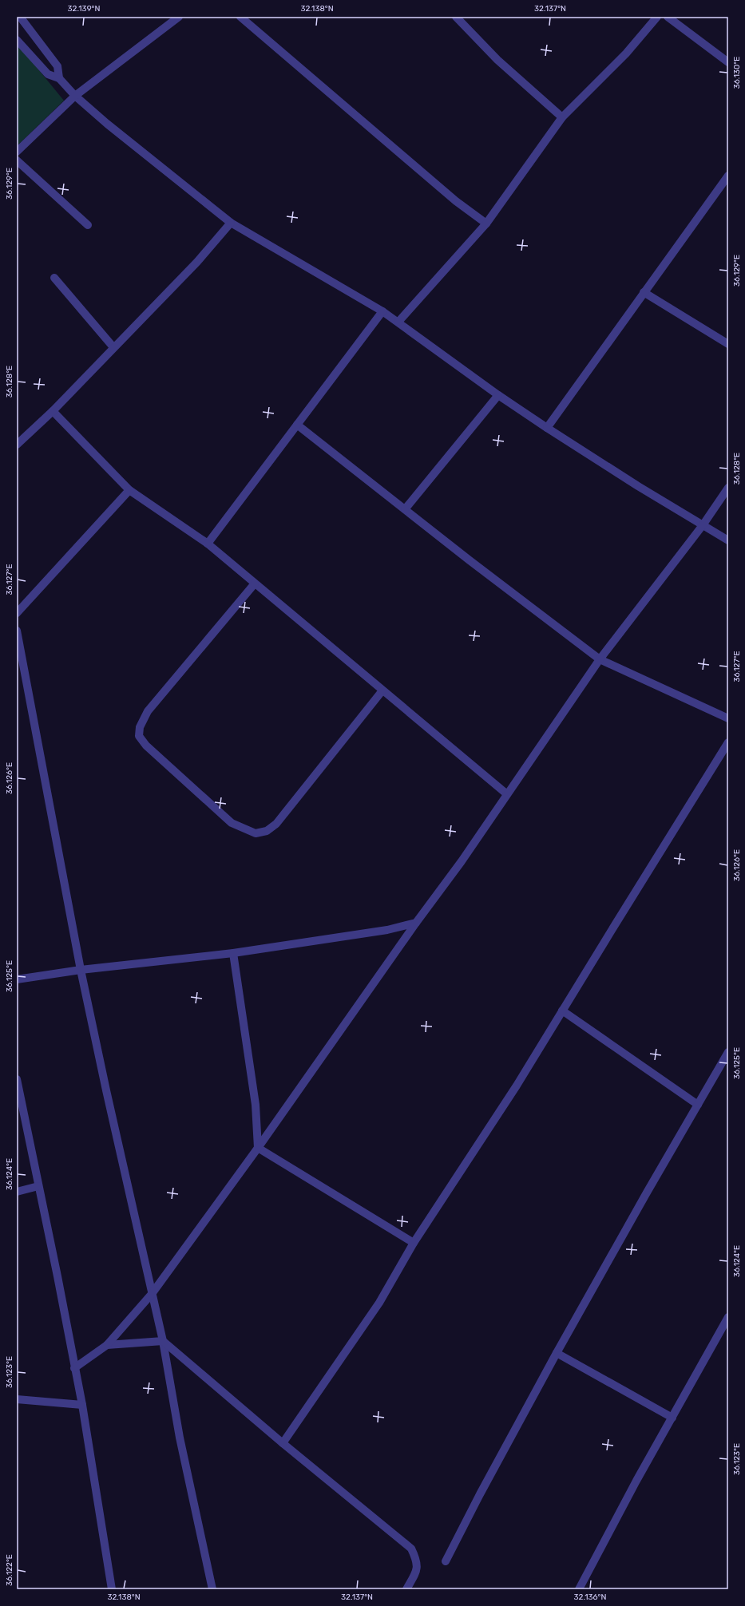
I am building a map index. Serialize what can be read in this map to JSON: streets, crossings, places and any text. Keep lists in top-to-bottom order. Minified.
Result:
{"coordinates":["32.139°N","32.138°N","32.137°N","36.130°E","36.129°E","36.128°E","36.127°E","36.126°E","36.125°E","36.124°E","36.123°E","36.122°E","32.136°N"]}
